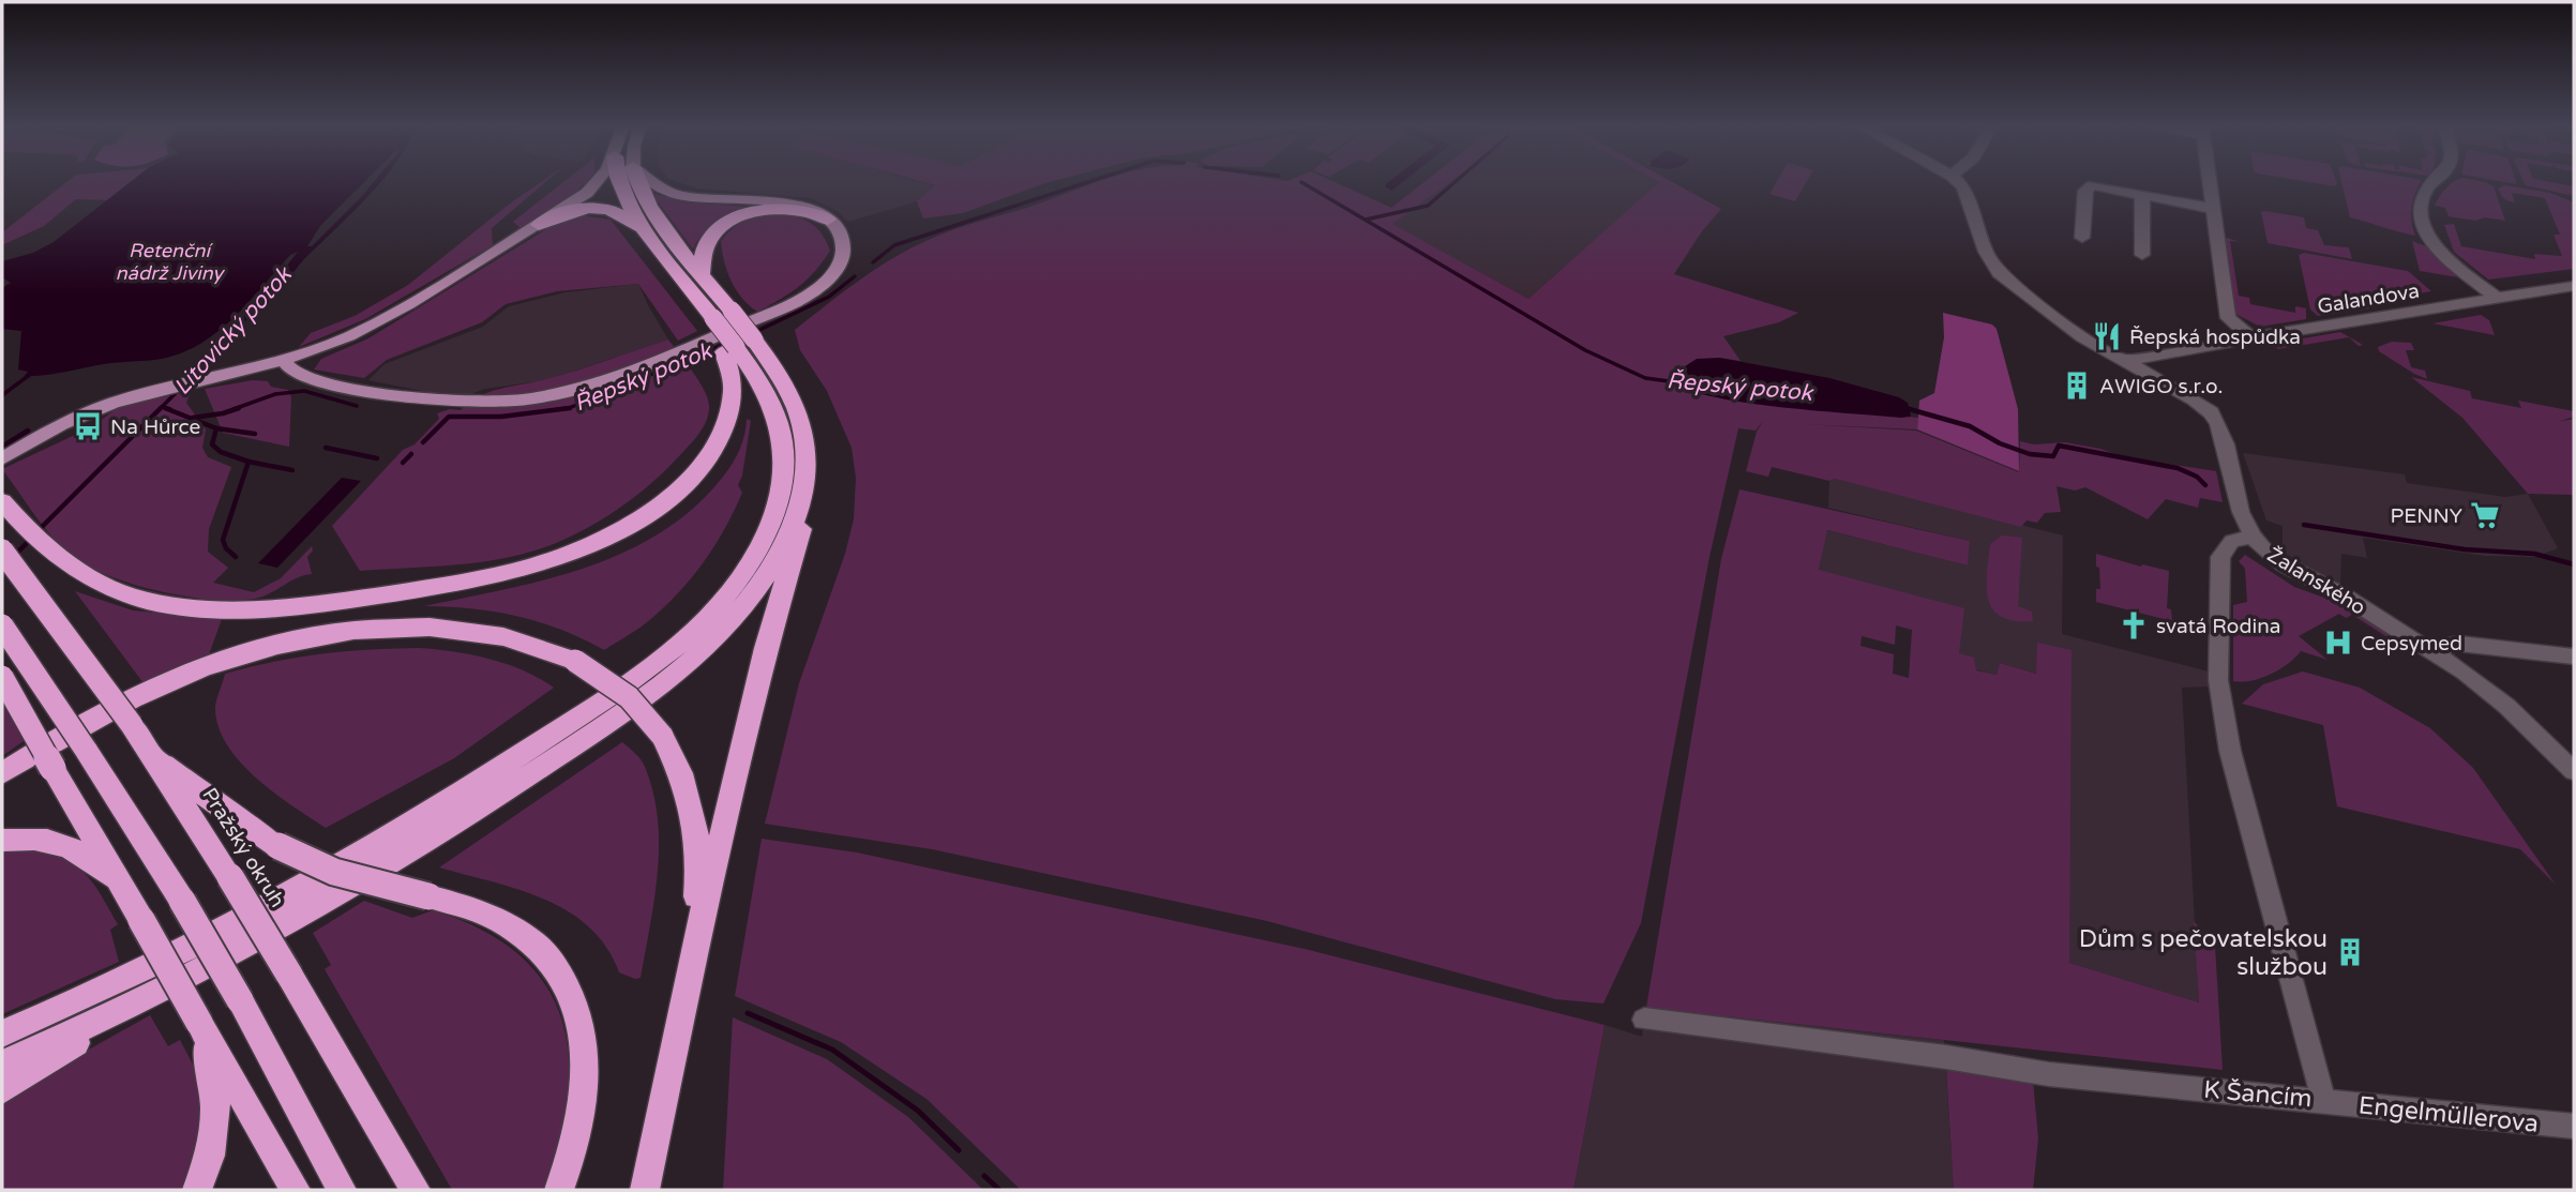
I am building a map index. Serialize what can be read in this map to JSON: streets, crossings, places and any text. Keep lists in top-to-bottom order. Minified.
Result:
{"streets":{"highway":["Pražský okruh"],"street":["Galandova","Žalanského","K Šancím","Engelmüllerova"]},"crossings":[["Galandova","Žalanského"],["Žalanského","K Šancím"],["K Šancím","Engelmüllerova"]],"water":["Retenční nádrž Jiviny","Litovický potok","Řepský potok"],"places":{"restaurant":["Řepská hospůdka"],"building":["AWIGO s.r.o.","Dům s pečovatelskou službou"],"bus stop":["Na Hůrce"],"supermarket":["PENNY"],"church":["svatá Rodina"],"hospital":["Cepsymed"]}}
